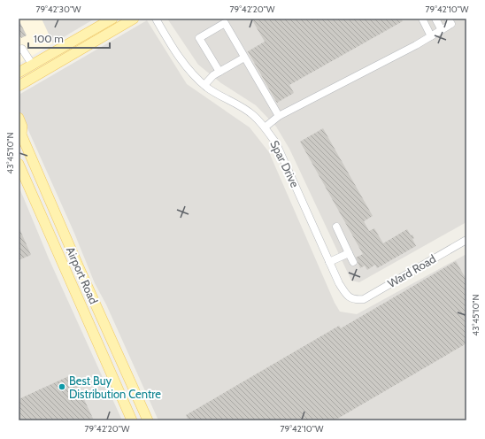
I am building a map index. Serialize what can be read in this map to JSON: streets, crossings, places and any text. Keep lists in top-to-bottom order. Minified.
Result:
{"streets":{"main road":["Airport Road"],"street":["Spar Drive","Ward Road"]},"crossings":[["Spar Drive","Ward Road"]],"places":["Best Buy Distribution Centre"],"scale_bar":"100 m","coordinates":["79°42'30\"W","79°42'20\"W","79°42'10\"W","43°45'10\"N"]}
